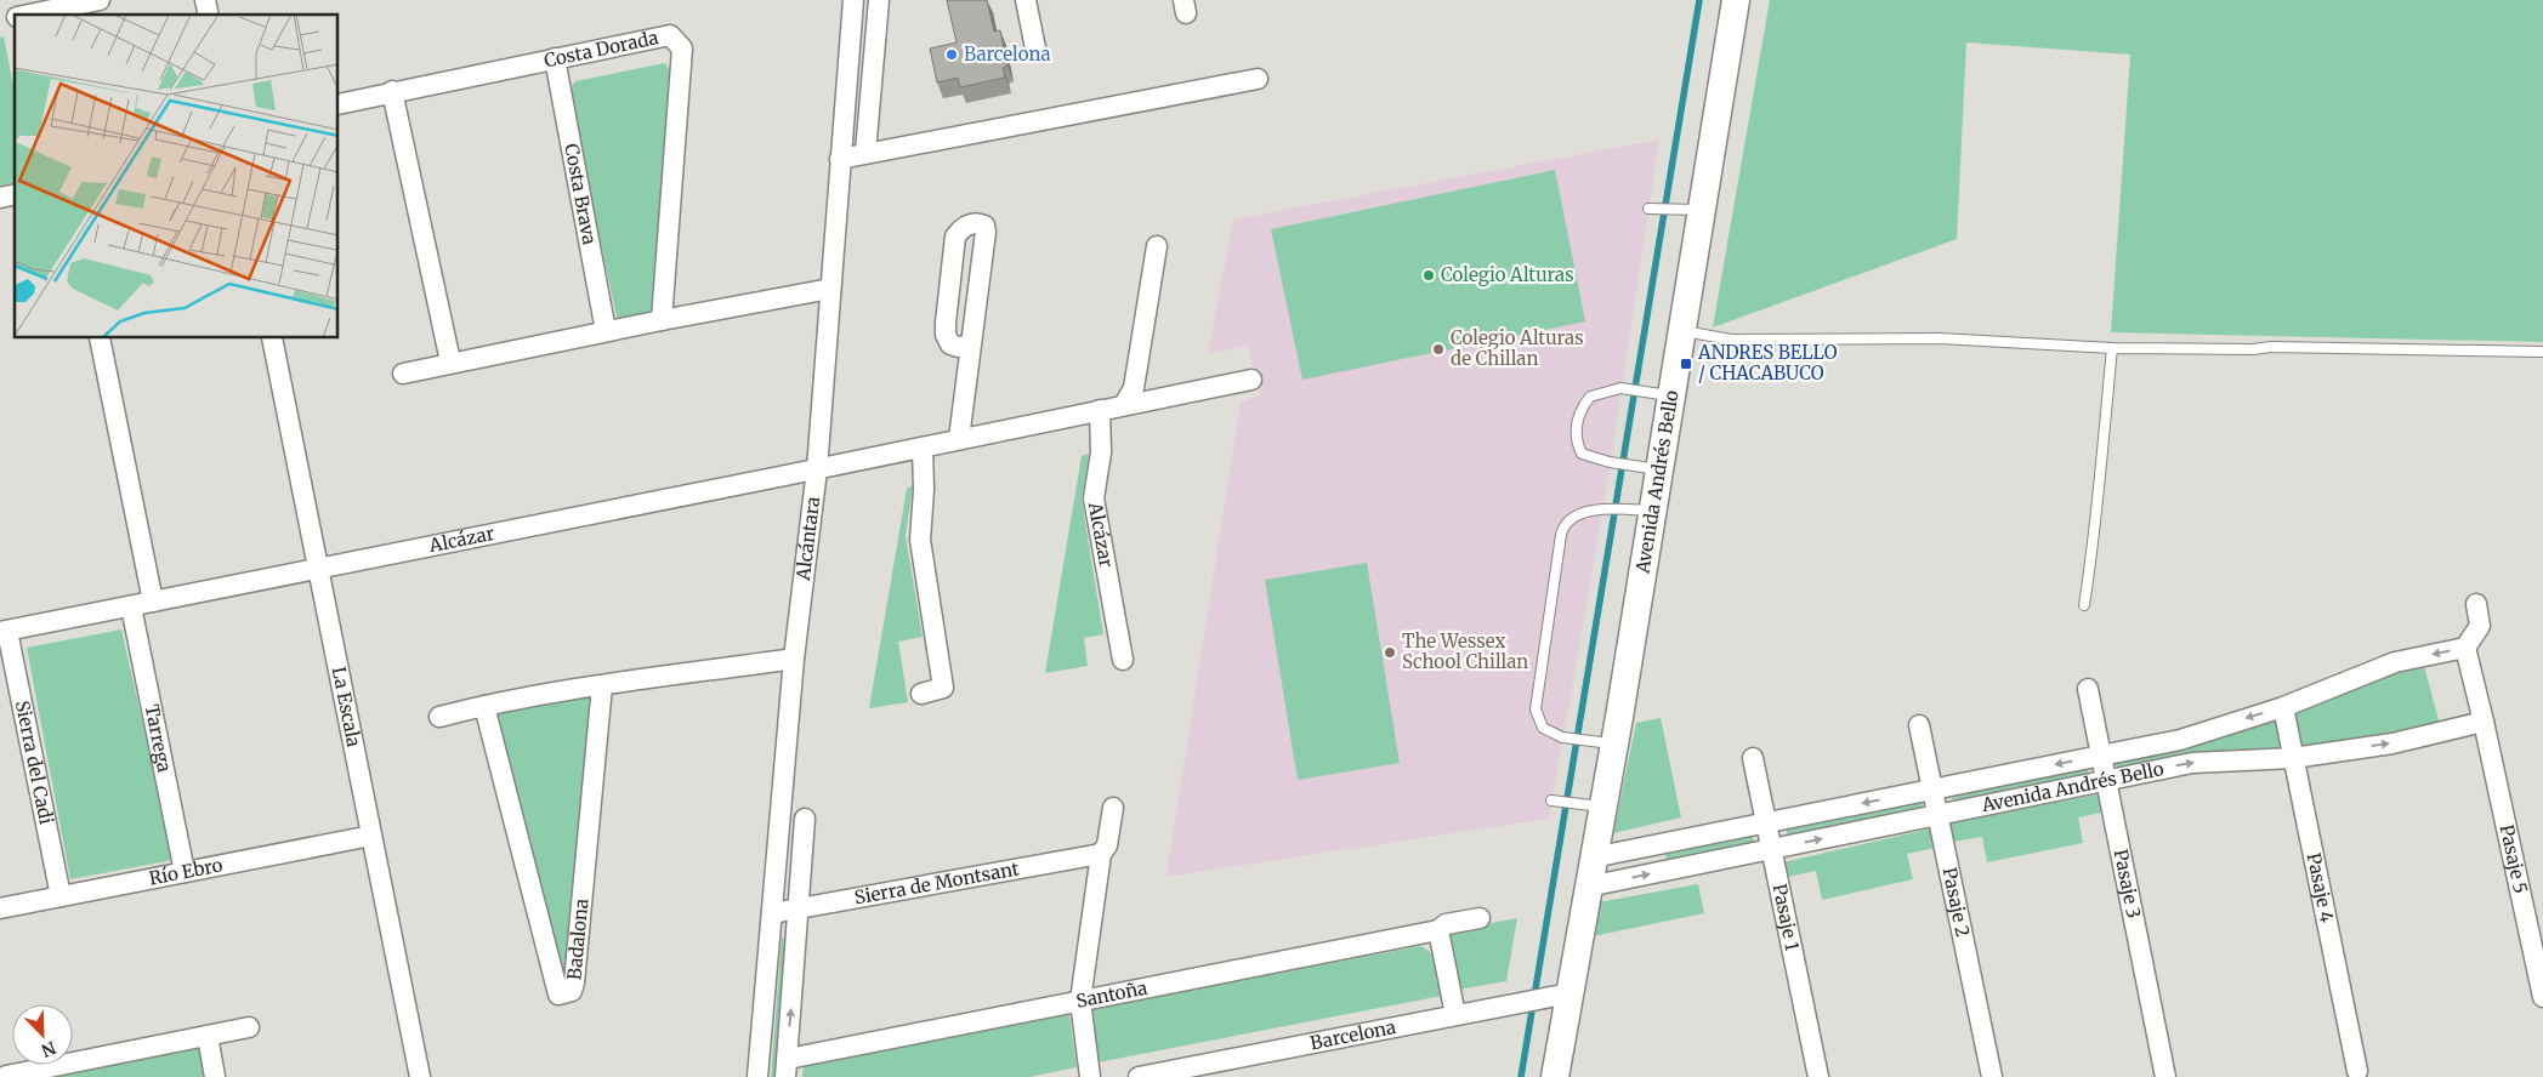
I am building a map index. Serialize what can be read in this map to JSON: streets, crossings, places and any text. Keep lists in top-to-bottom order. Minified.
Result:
{"streets":{"main road":["Avenida Andrés Bello"],"street":["Costa Dorada","Costa Brava","Alcázar","Alcántara","La Escala","Tarrega","Sierra del Cadi","Pasaje 5","Río Ebro","Pasaje 3","Sierra de Montsant","Pasaje 4","Pasaje 2","Pasaje 1","Badalona","Santoña","Barcelona"]},"crossings":[["Costa Dorada","Costa Brava"],["Avenida Andrés Bello","Pasaje 5"],["Avenida Andrés Bello","Pasaje 3"],["Avenida Andrés Bello","Pasaje 4"],["Avenida Andrés Bello","Pasaje 2"],["Avenida Andrés Bello","Pasaje 1"],["Avenida Andrés Bello","Barcelona"],["Alcázar","Alcántara"],["Alcázar","La Escala"],["Alcázar","Tarrega"],["Alcázar","Sierra del Cadi"],["Alcántara","Sierra de Montsant"],["La Escala","Río Ebro"],["Tarrega","Río Ebro"],["Sierra del Cadi","Río Ebro"]],"places":{"other":["Barcelona","Colegio Alturas","Colegio Alturas de Chillan","The Wessex School Chillan"],"transit":["ANDRES BELLO / CHACABUCO"]},"north":"bottom right"}
